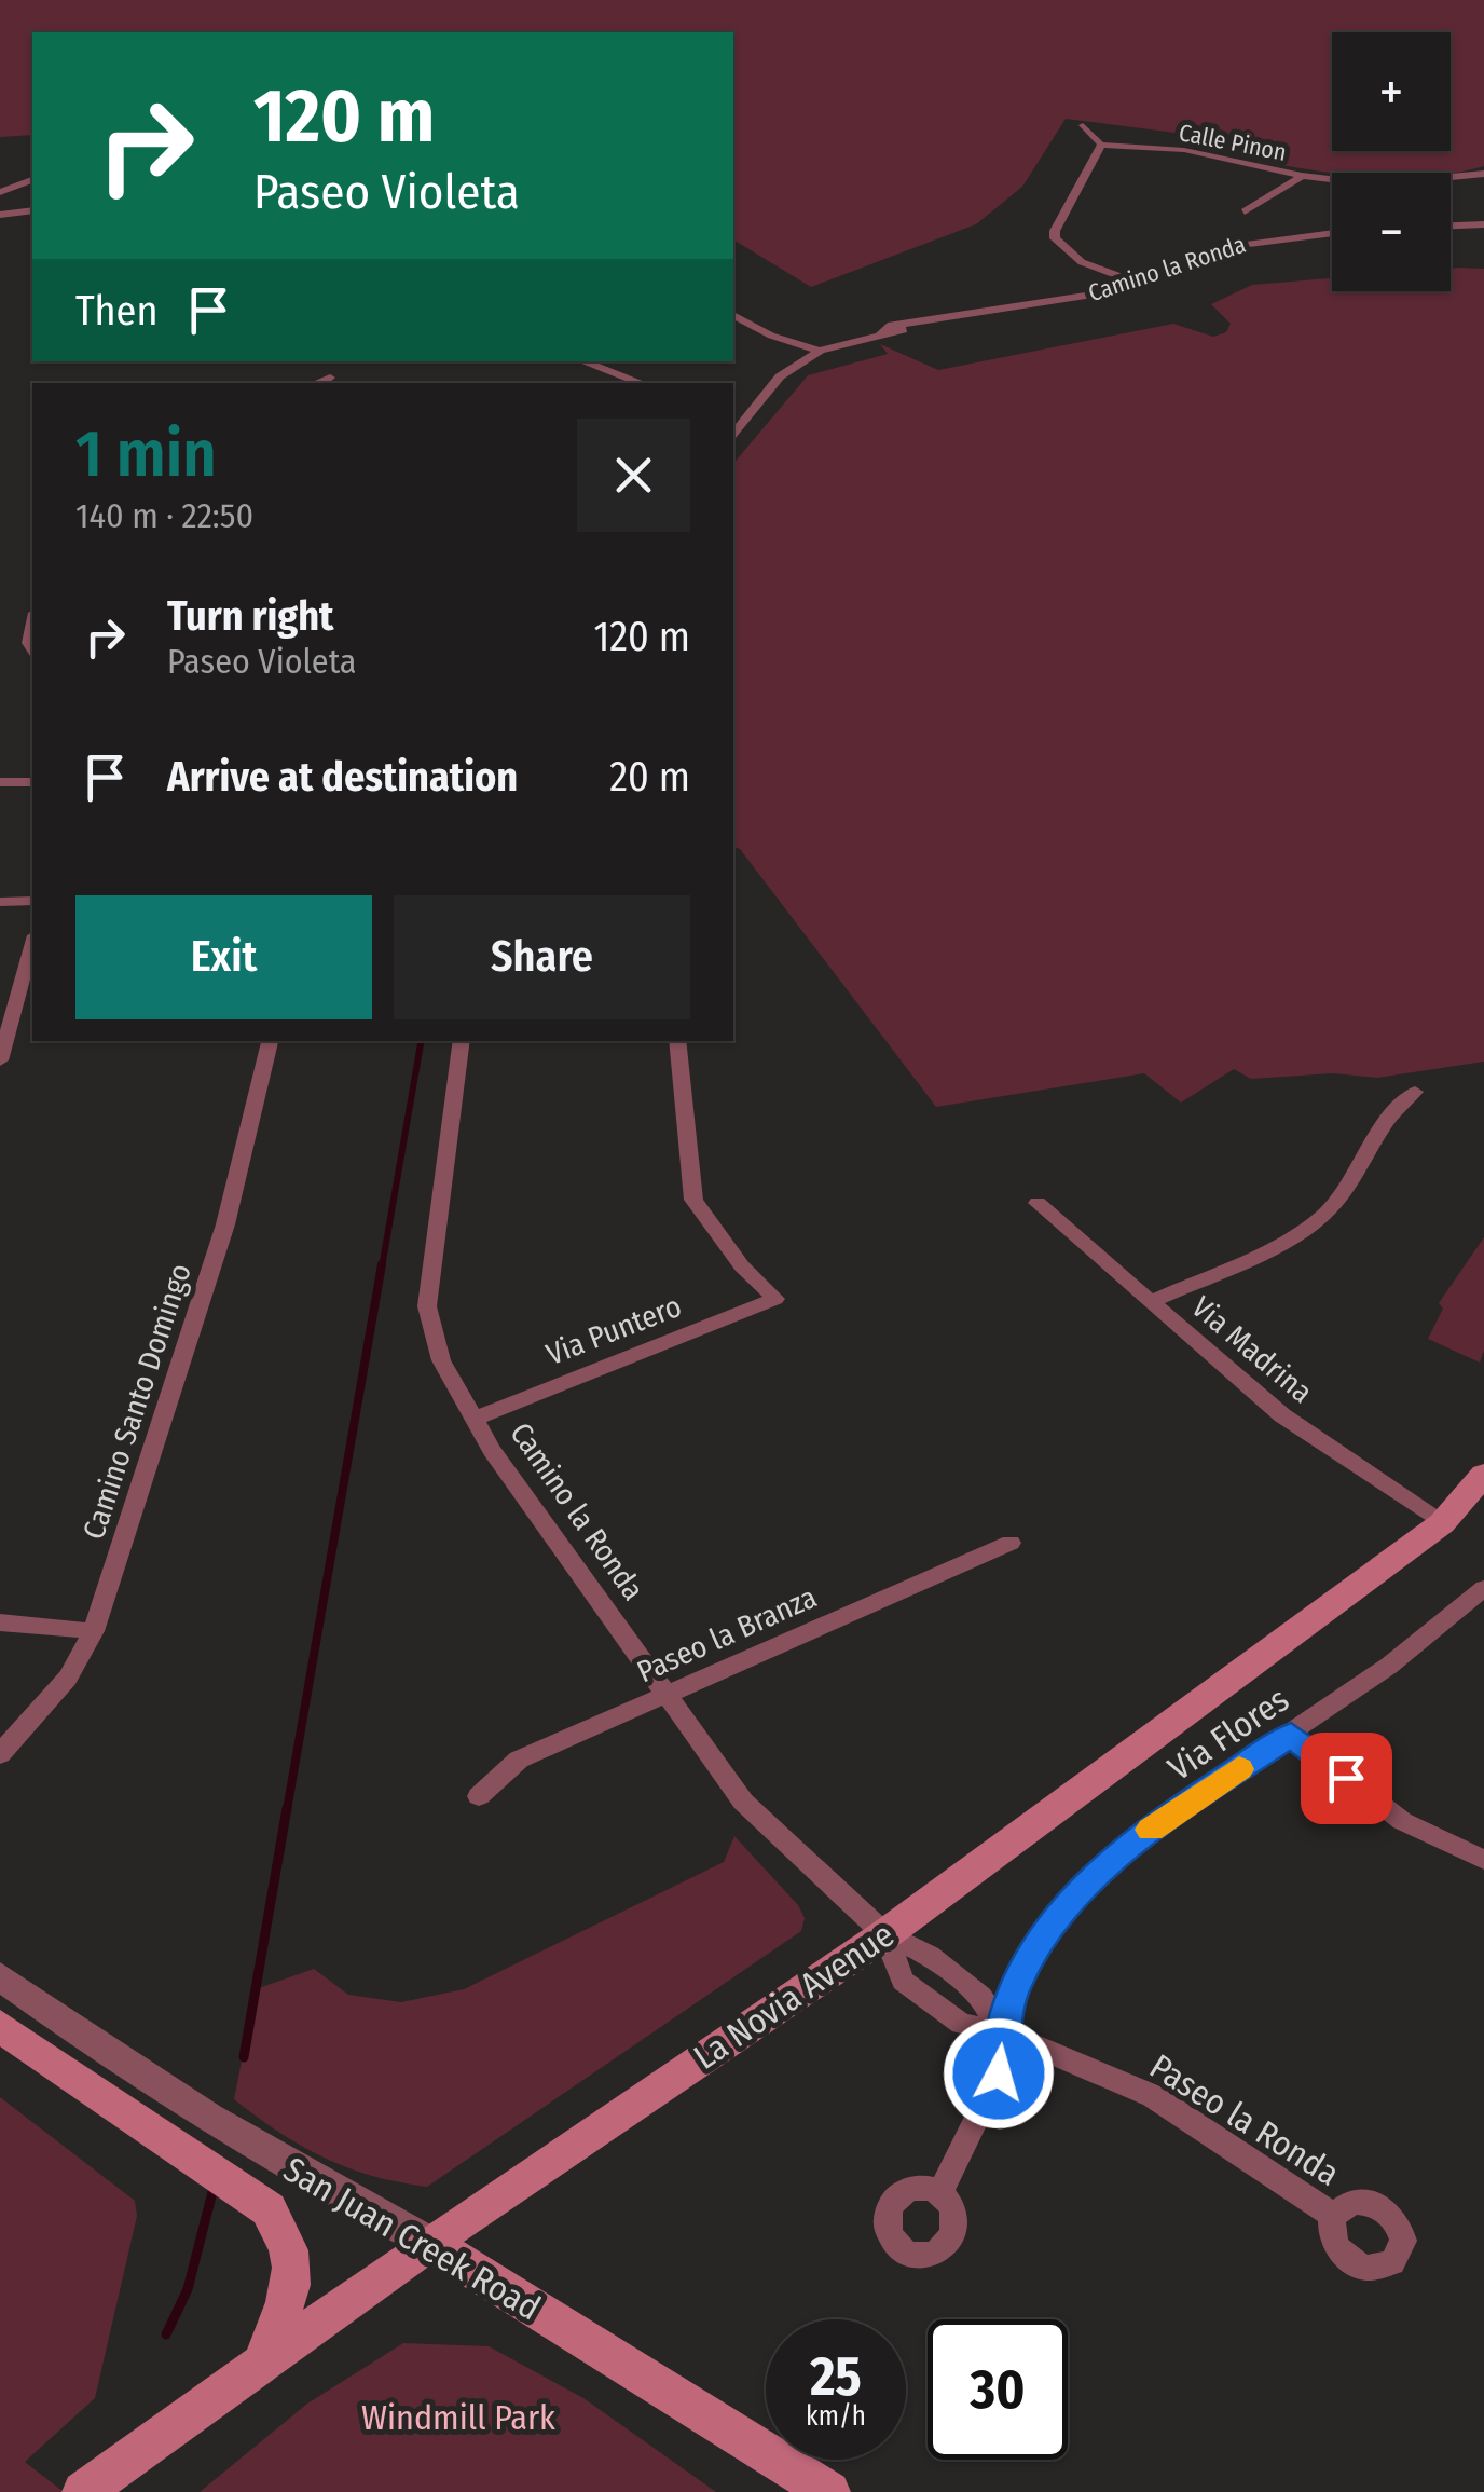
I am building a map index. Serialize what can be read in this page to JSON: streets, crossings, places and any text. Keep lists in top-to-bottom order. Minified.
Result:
{"streets":{"main road":["La Novia Avenue","San Juan Creek Road"],"street":["Calle Pinon","Camino la Ronda","Via Puntero","Via Madrina","Camino Santo Domingo","Paseo la Branza","Via Flores","Paseo la Ronda"]},"crossings":[["Camino la Ronda","Via Puntero"],["Camino la Ronda","Paseo la Branza"],["Camino la Ronda","Via Flores"],["Camino la Ronda","La Novia Avenue"],["Camino la Ronda","Paseo la Ronda"],["Via Madrina","La Novia Avenue"],["Via Flores","Paseo la Ronda"],["La Novia Avenue","San Juan Creek Road"]],"parks":["Windmill Park"],"page":{"map_buttons":["+","−"],"turn":["120 m","Paseo Violeta"],"then":"Then","heading":["1 min","140 m · 22:50"],"list":[{"name":"Turn right","note":"Paseo Violeta","value":"120 m"},{"name":"Arrive at destination","value":"20 m"}],"buttons":["Exit","Share"],"speed":"25 km/h","limit":"30"}}
